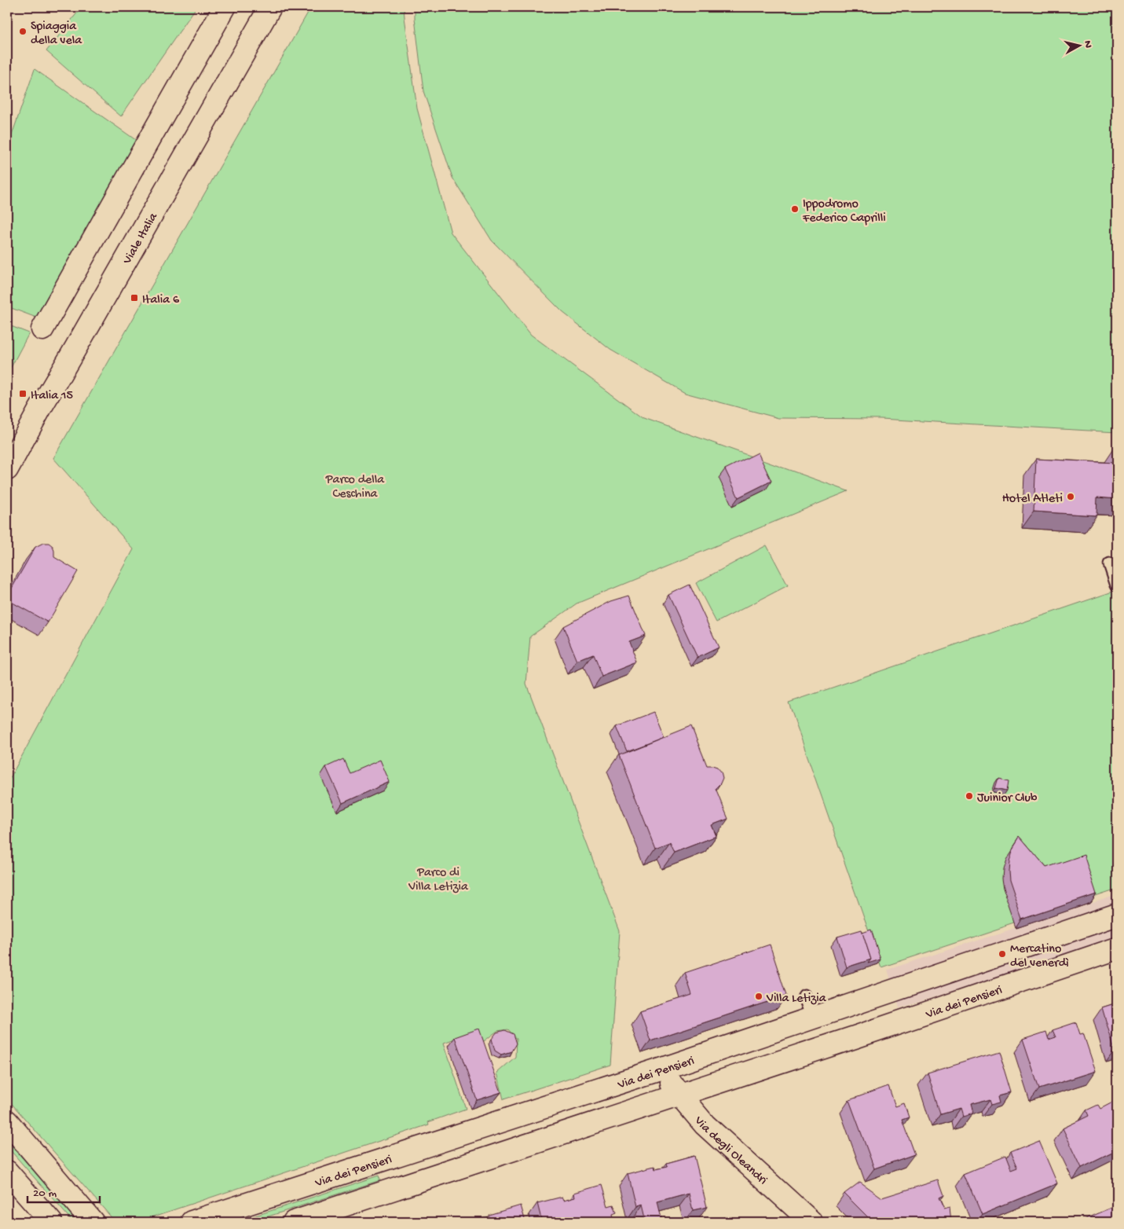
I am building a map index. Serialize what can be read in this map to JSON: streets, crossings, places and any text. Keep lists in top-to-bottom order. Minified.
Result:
{"streets":{"street":["Viale Italia","Via dei Pensieri","Via degli Oleandri"]},"crossings":[["Via dei Pensieri","Via degli Oleandri"]],"parks":["Parco della Ceschina","Parco di Villa Letizia"],"places":{"other":["Spiaggia della vela","Ippodromo Federico Caprilli","Hotel Atleti","Juinior Club","Mercatino del venerdì","Villa Letizia"],"transit":["Italia 6","Italia 15"]},"scale_bar":"20 m","north":"right"}
